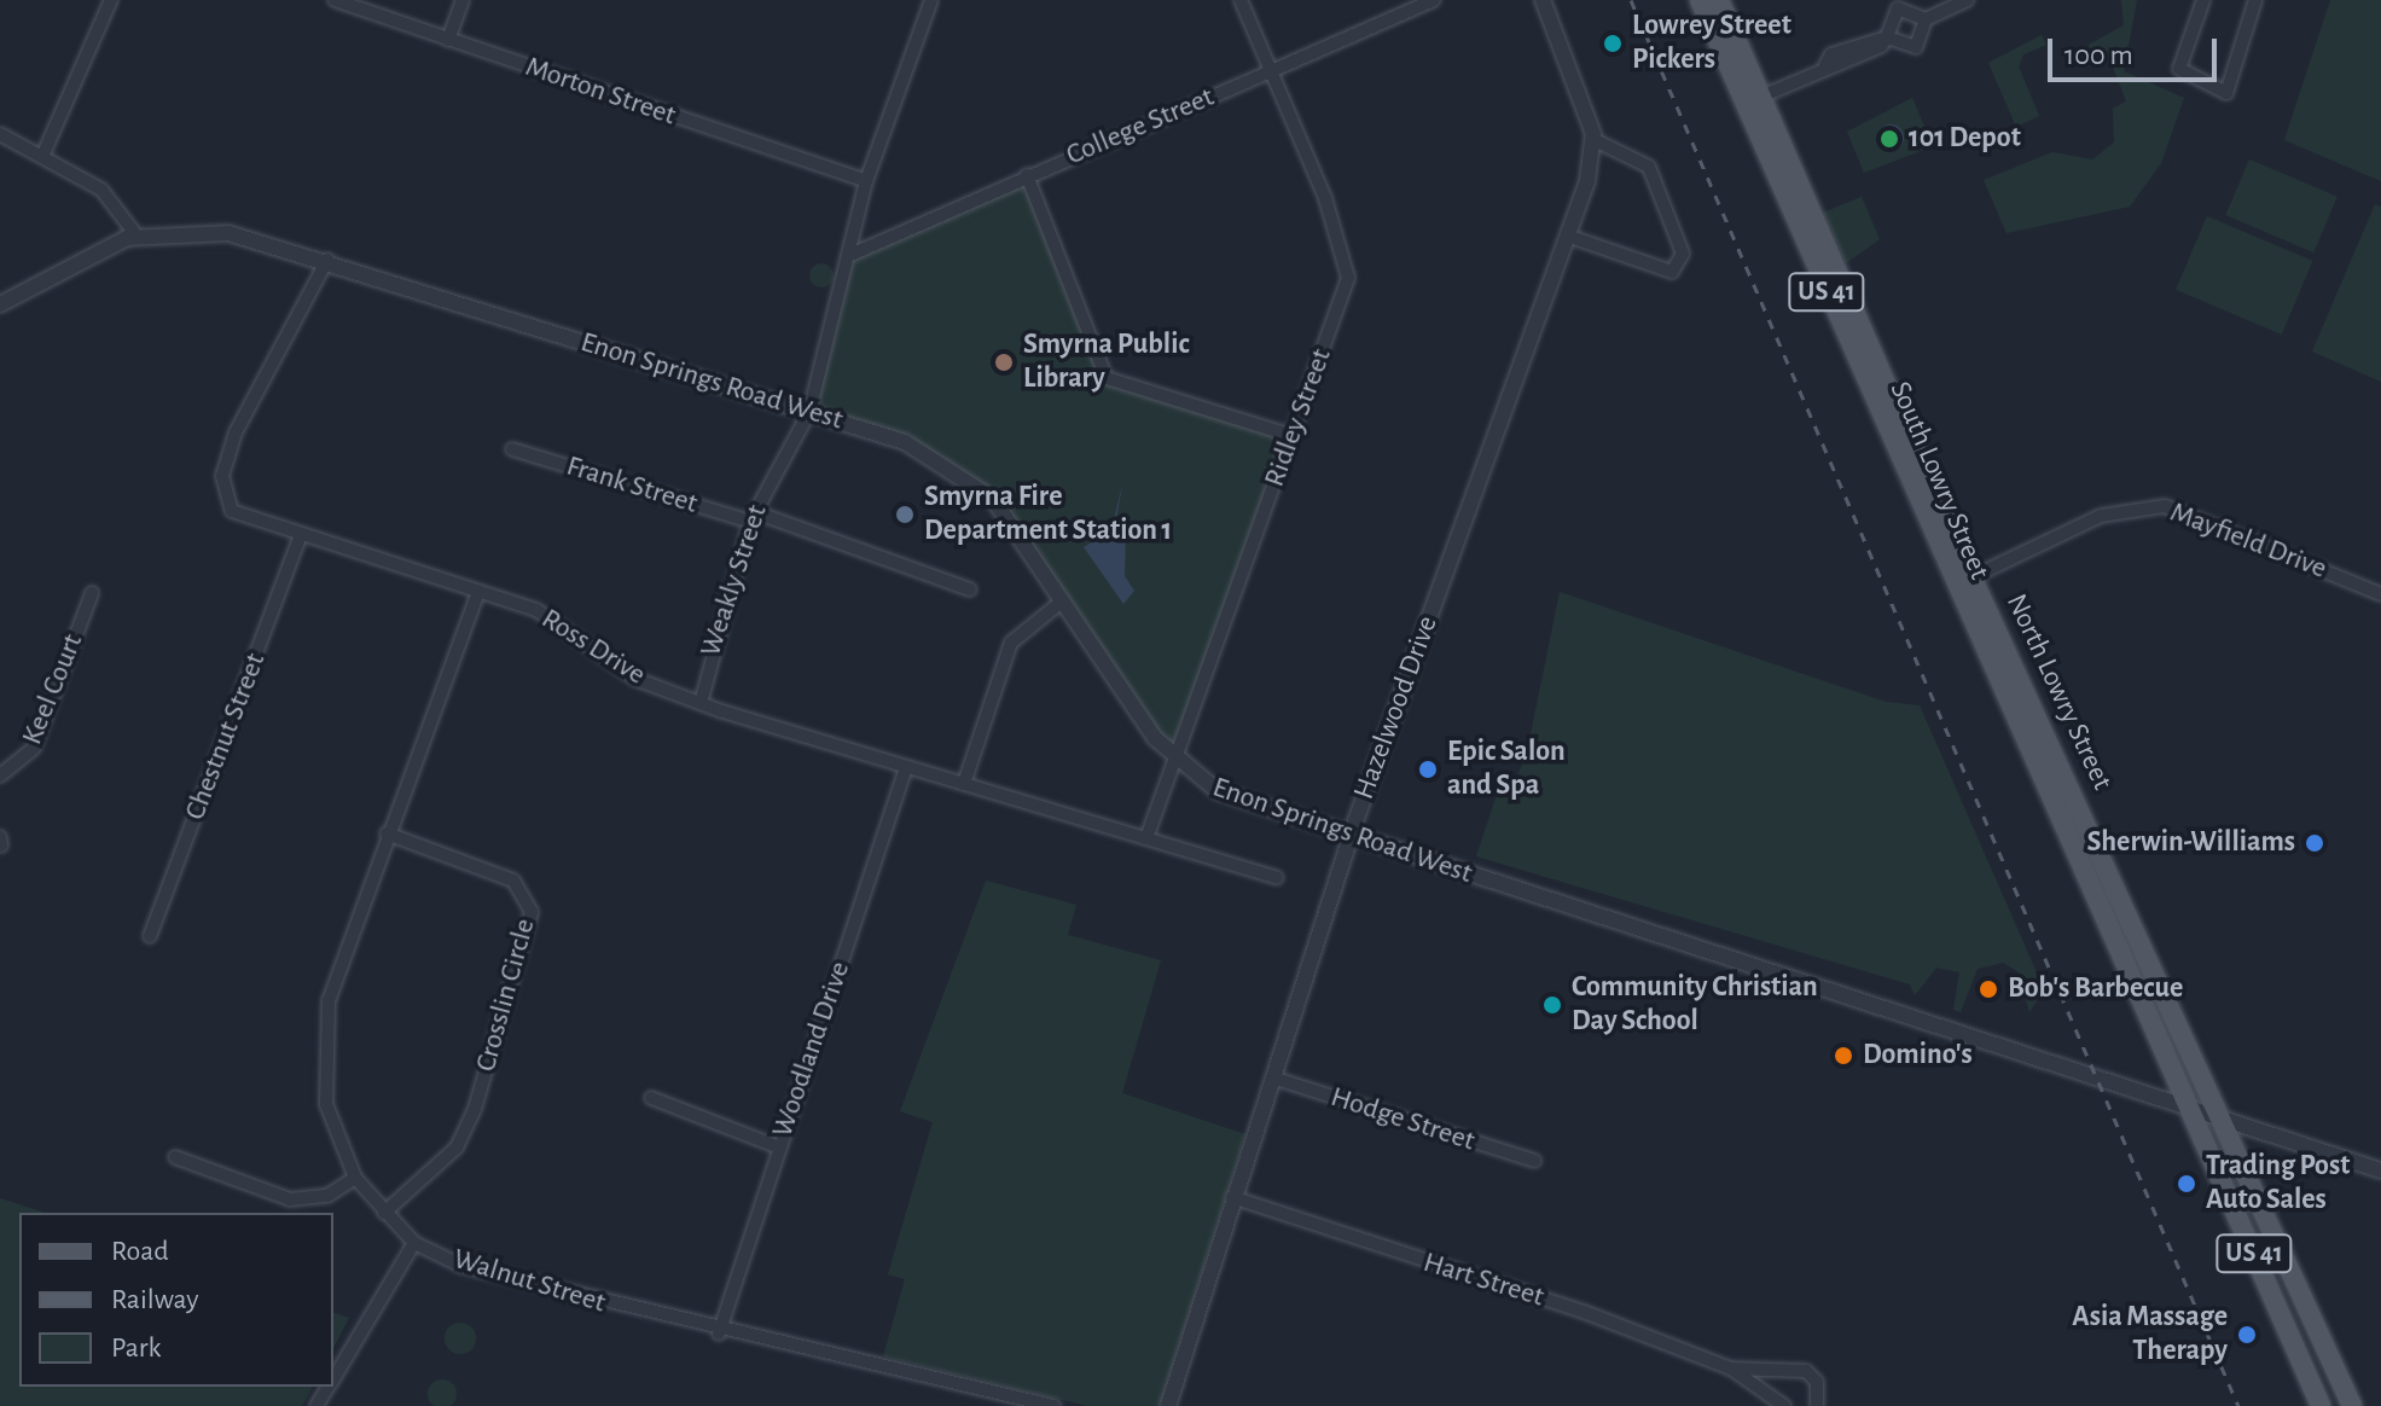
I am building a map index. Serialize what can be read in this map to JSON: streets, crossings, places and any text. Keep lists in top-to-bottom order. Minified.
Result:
{"streets":{"main road":["US 41","South Lowry Street","North Lowry Street"],"street":["Morton Street","College Street","Enon Springs Road West","Ridley Street","Frank Street","Mayfield Drive","Weakly Street","Ross Drive","Keel Court","Hazelwood Drive","Chestnut Street","Crosslin Circle","Woodland Drive","Hodge Street","Hart Street","Walnut Street"]},"crossings":[["College Street","Ridley Street"],["US 41","South Lowry Street"],["Enon Springs Road West","Ridley Street"],["Enon Springs Road West","South Lowry Street"],["Enon Springs Road West","Weakly Street"],["Enon Springs Road West","Ross Drive"],["Enon Springs Road West","North Lowry Street"],["Enon Springs Road West","Hazelwood Drive"],["Ridley Street","Ross Drive"],["South Lowry Street","Mayfield Drive"],["South Lowry Street","North Lowry Street"],["Frank Street","Weakly Street"],["Mayfield Drive","North Lowry Street"],["Weakly Street","Ross Drive"],["Ross Drive","Chestnut Street"],["Ross Drive","Woodland Drive"],["Ross Drive","Walnut Street"],["Hazelwood Drive","Hodge Street"],["Hazelwood Drive","Hart Street"],["Crosslin Circle","Walnut Street"],["Woodland Drive","Walnut Street"]],"places":["Lowrey Street Pickers","101 Depot","Smyrna Public Library","Smyrna Fire Department Station 1","Epic Salon and Spa","Sherwin-Williams","Bob's Barbecue","Community Christian Day School","Domino's","Trading Post Auto Sales","Asia Massage Therapy"],"legend":["Road","Railway","Park"],"scale_bar":"100 m"}
